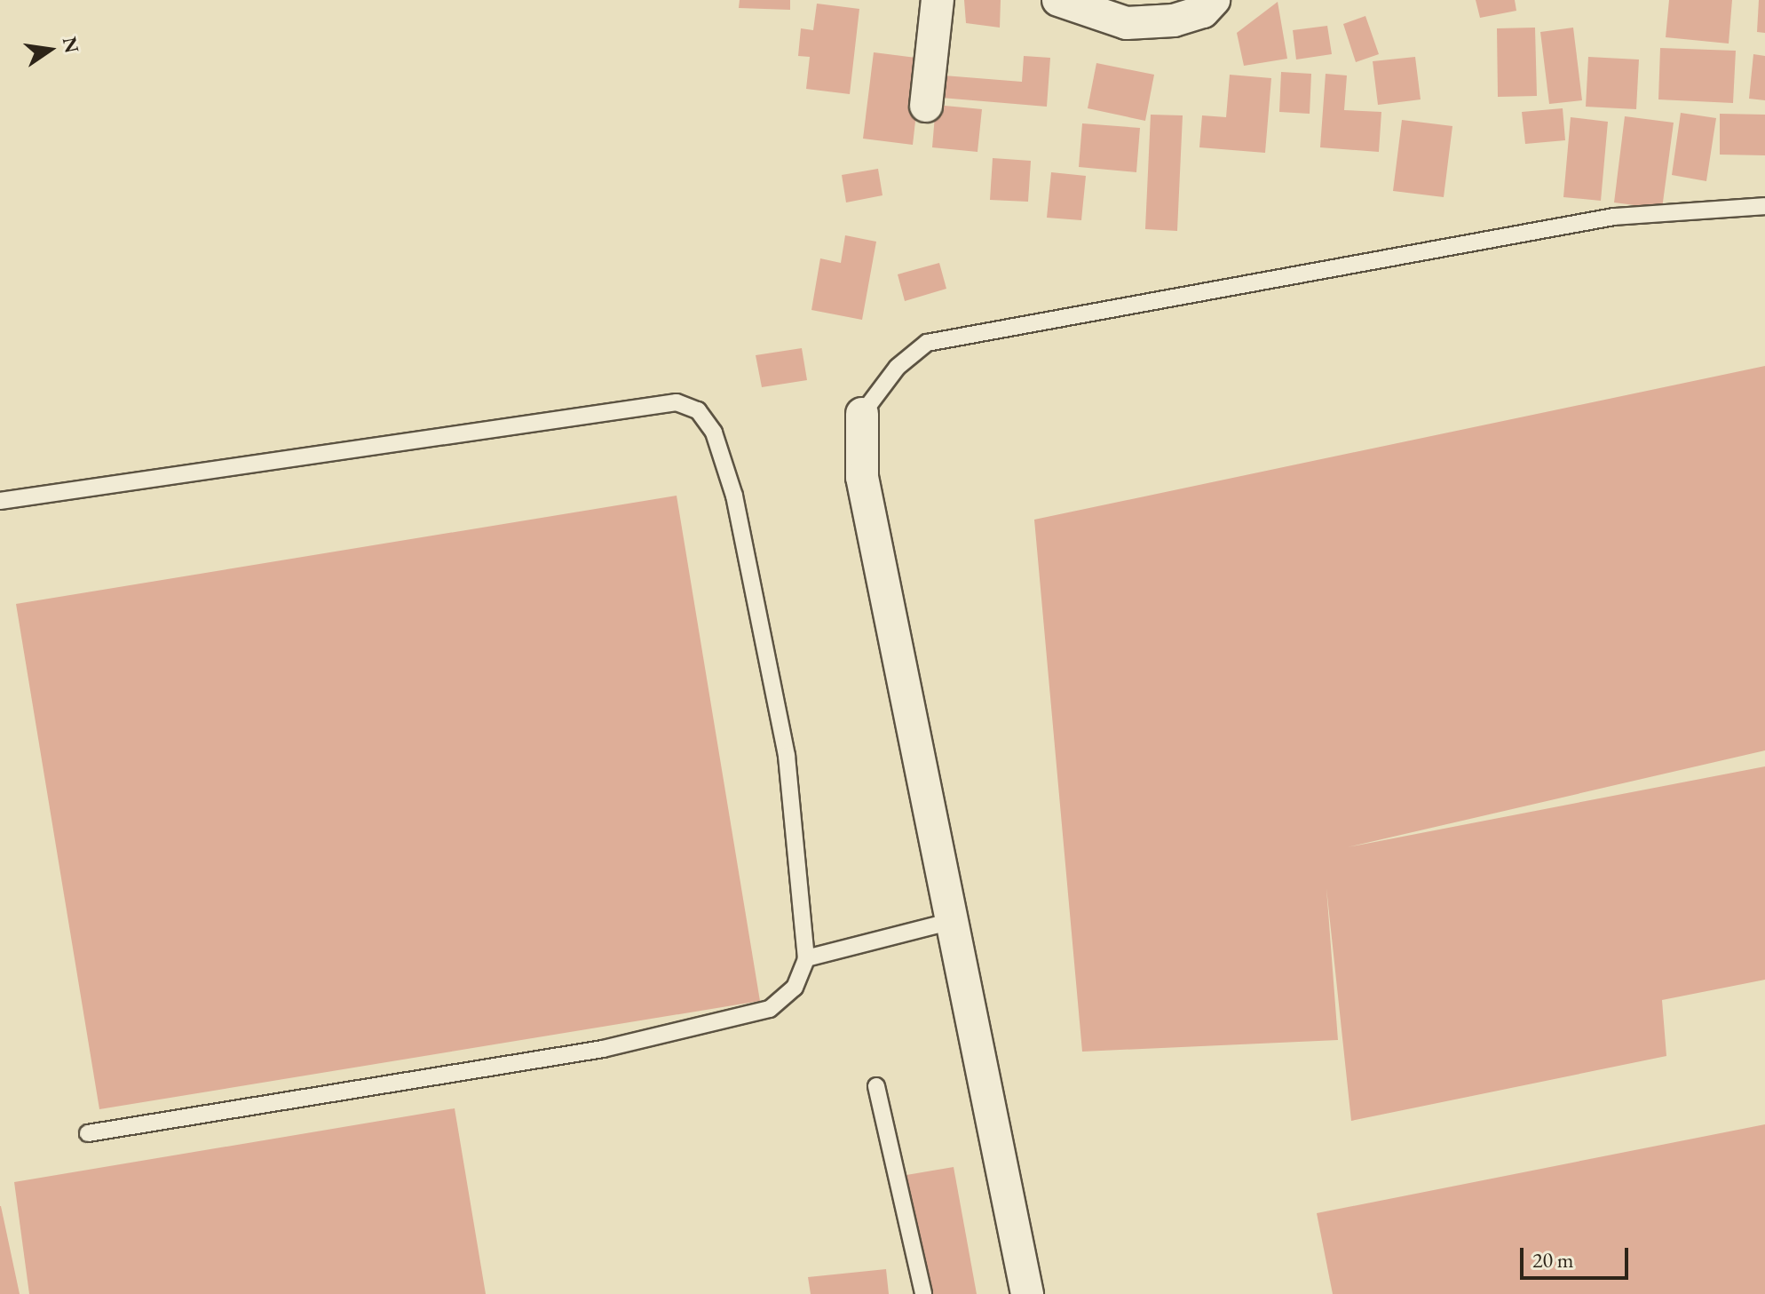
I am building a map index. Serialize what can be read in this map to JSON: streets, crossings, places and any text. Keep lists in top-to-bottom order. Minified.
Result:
{"scale_bar":"20 m","north":"right"}
